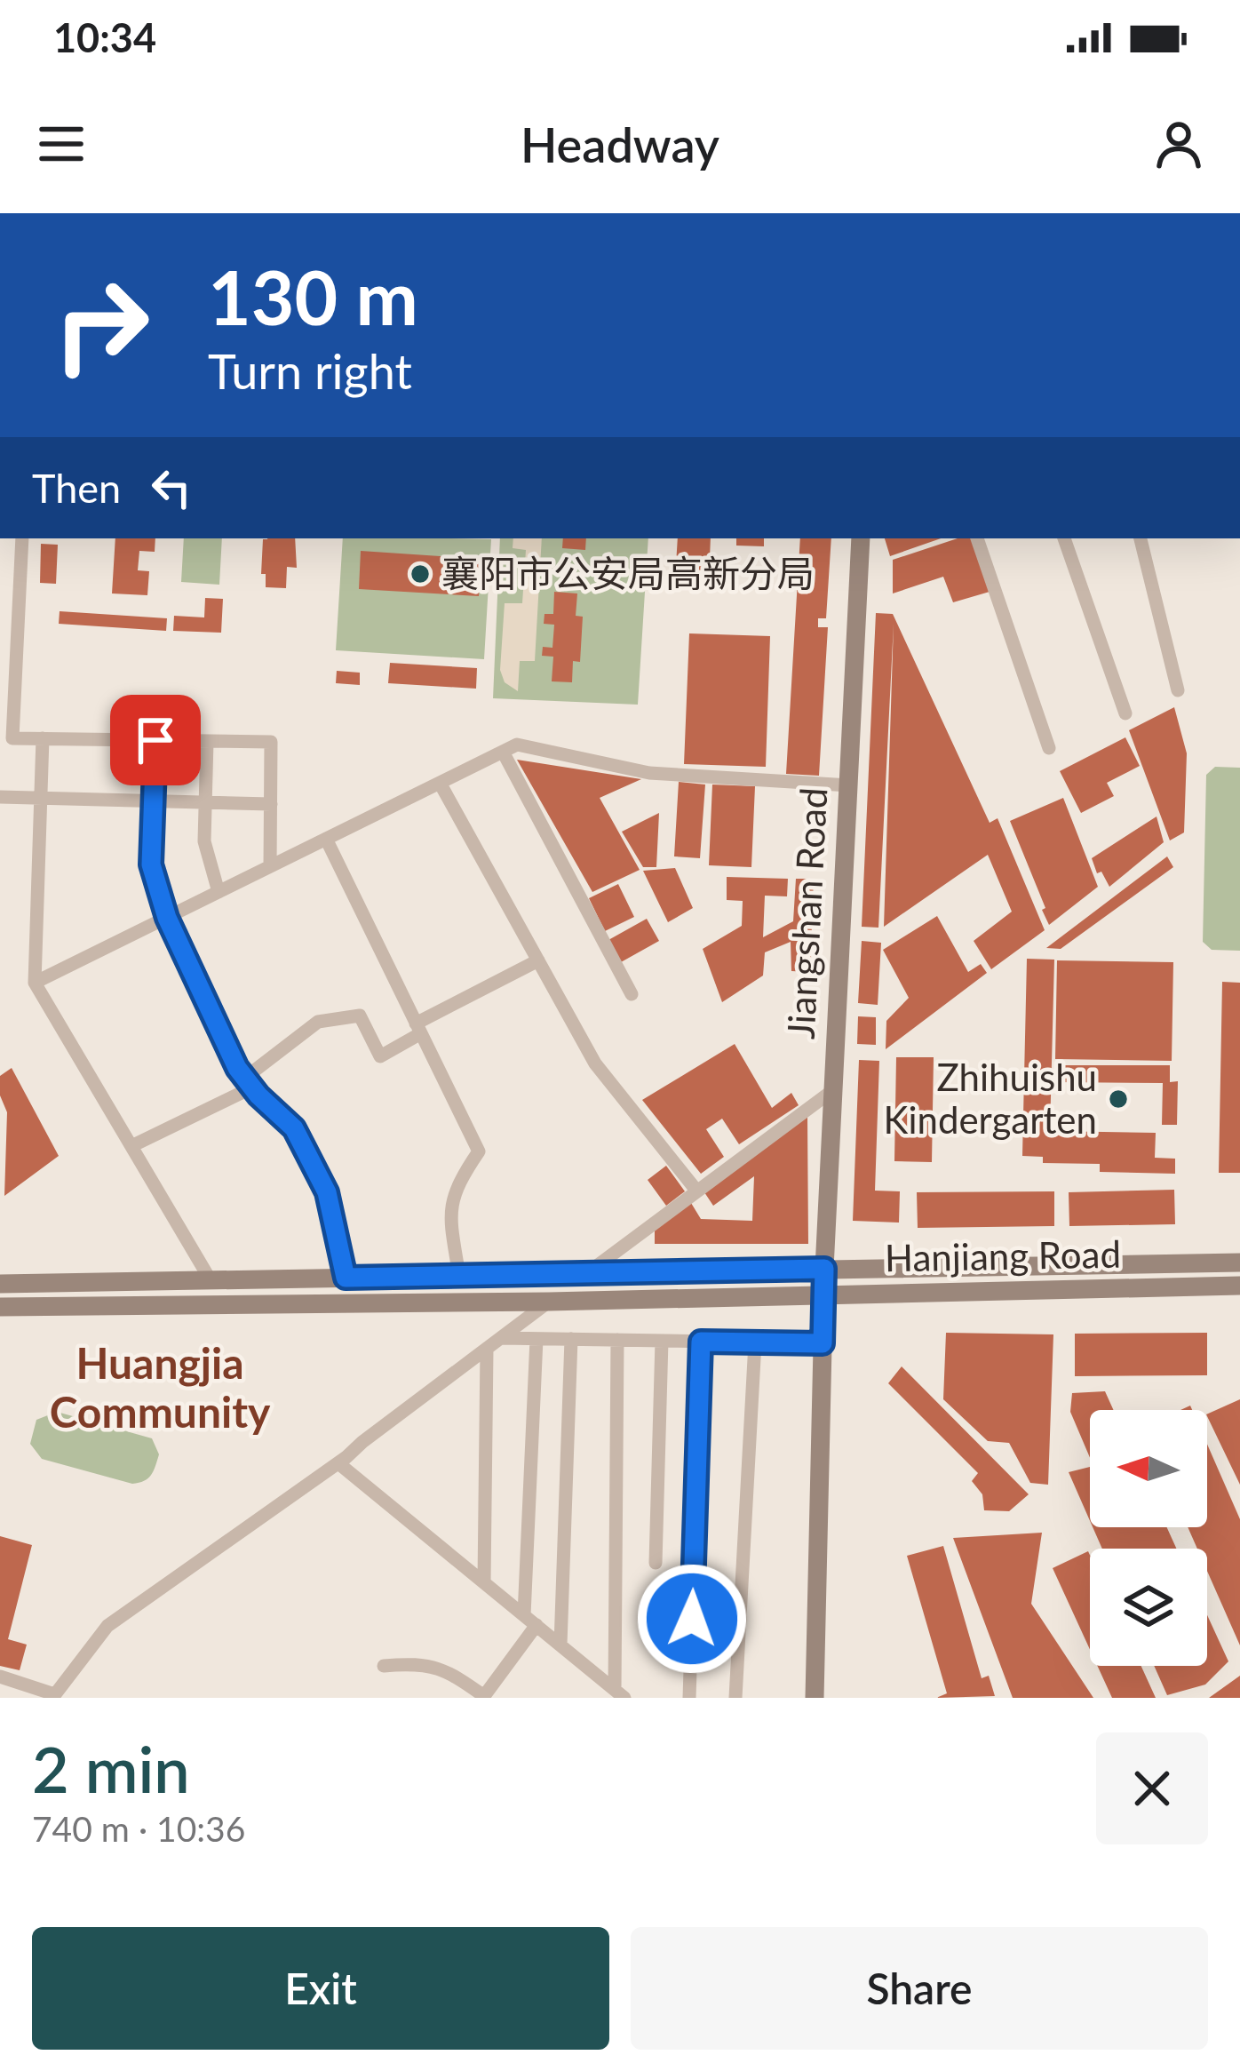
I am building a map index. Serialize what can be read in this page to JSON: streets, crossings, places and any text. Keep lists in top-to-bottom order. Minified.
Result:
{"streets":{"main road":["Jiangshan Road","Hanjiang Road"]},"crossings":[["Jiangshan Road","Hanjiang Road"]],"districts":["Huangjia Community"],"places":["襄阳市公安局高新分局","Zhihuishu Kindergarten"],"north":"left","page":{"status":"10:34","header":"Headway","turn":["130 m","Turn right"],"then":"Then","heading":["2 min","740 m · 10:36"],"buttons":["Exit","Share"]}}
